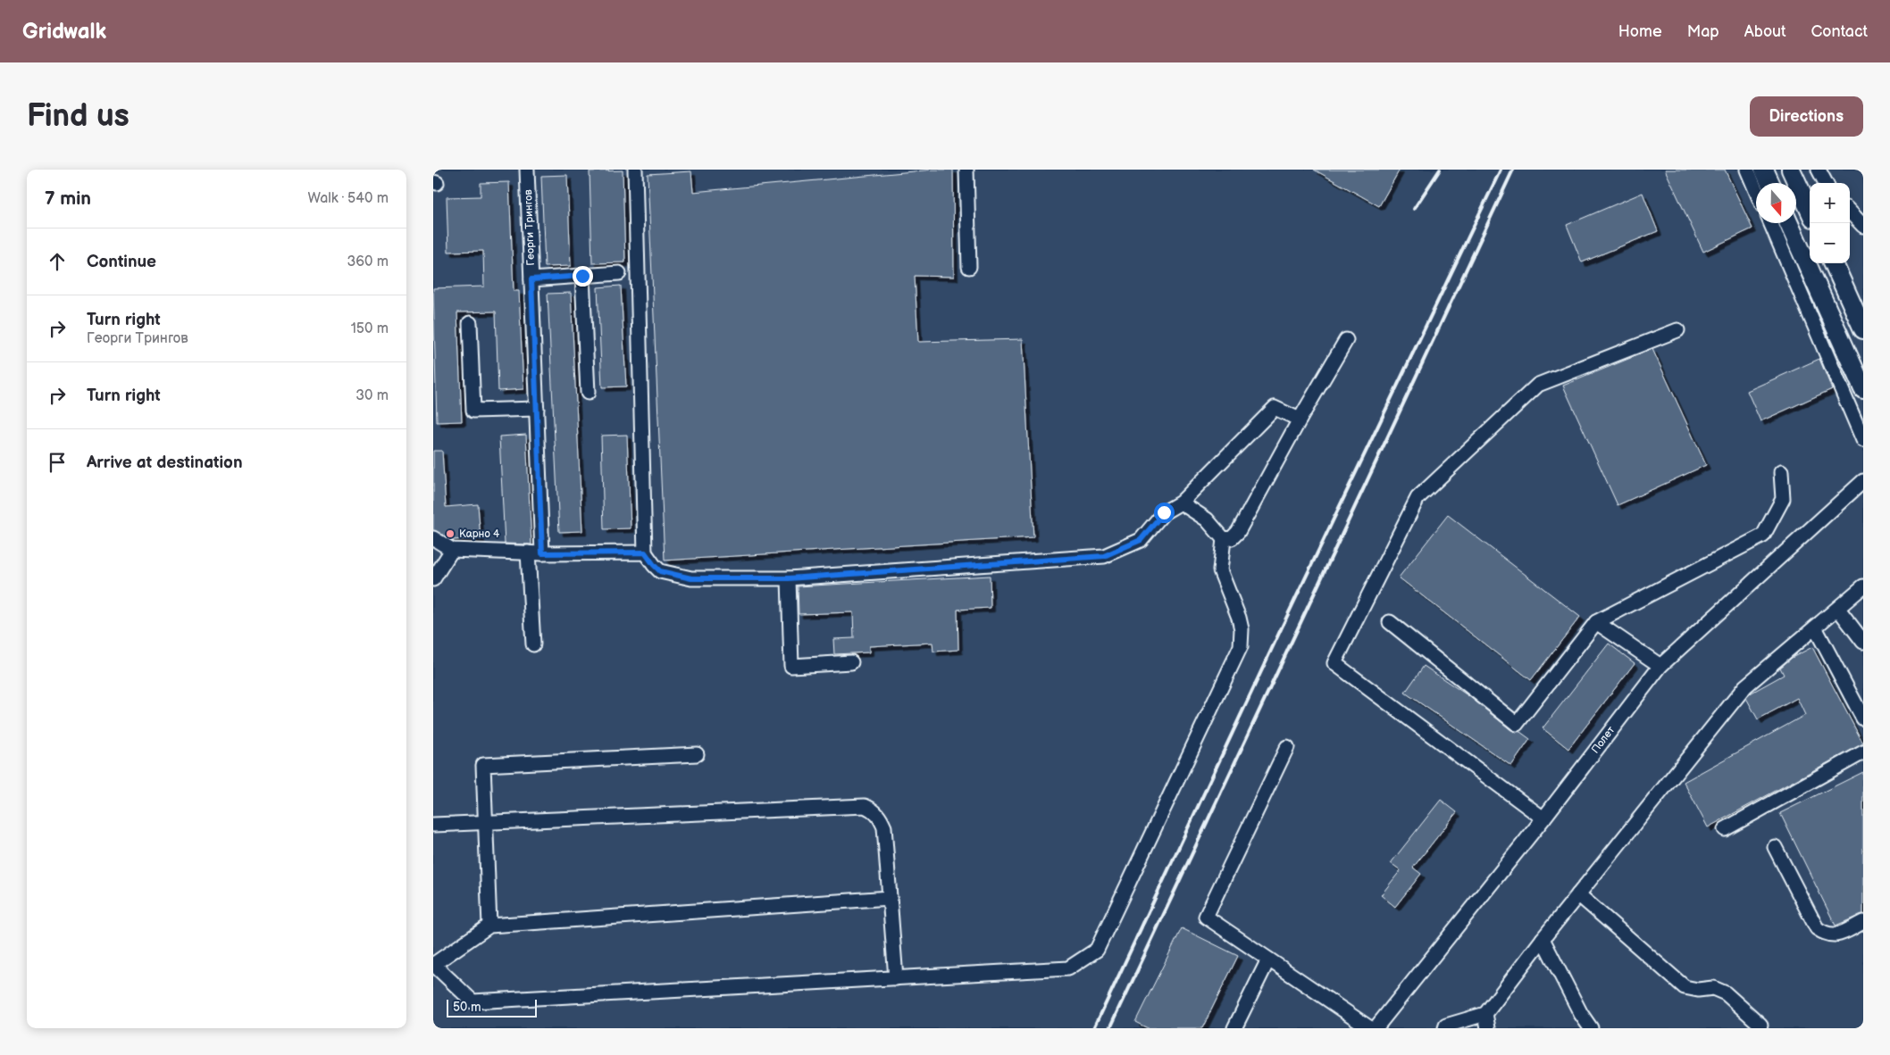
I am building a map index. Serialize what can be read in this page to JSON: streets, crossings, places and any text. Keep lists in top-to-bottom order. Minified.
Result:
{"streets":{"street":["Георги Трингов","Полет"]},"places":["Карно 4"],"scale_bar":"50 m","north":"bottom","page":{"header":"Gridwalk","nav":["Home","Map","About","Contact"],"buttons":"Directions","title":"Find us","heading":["7 min","Walk · 540 m"],"map_buttons":["+","−"],"list":[["Continue","360 m"],["Turn right","Георги Трингов","150 m"],["Turn right","30 m"],"Arrive at destination"],"scale":"50 m"}}
